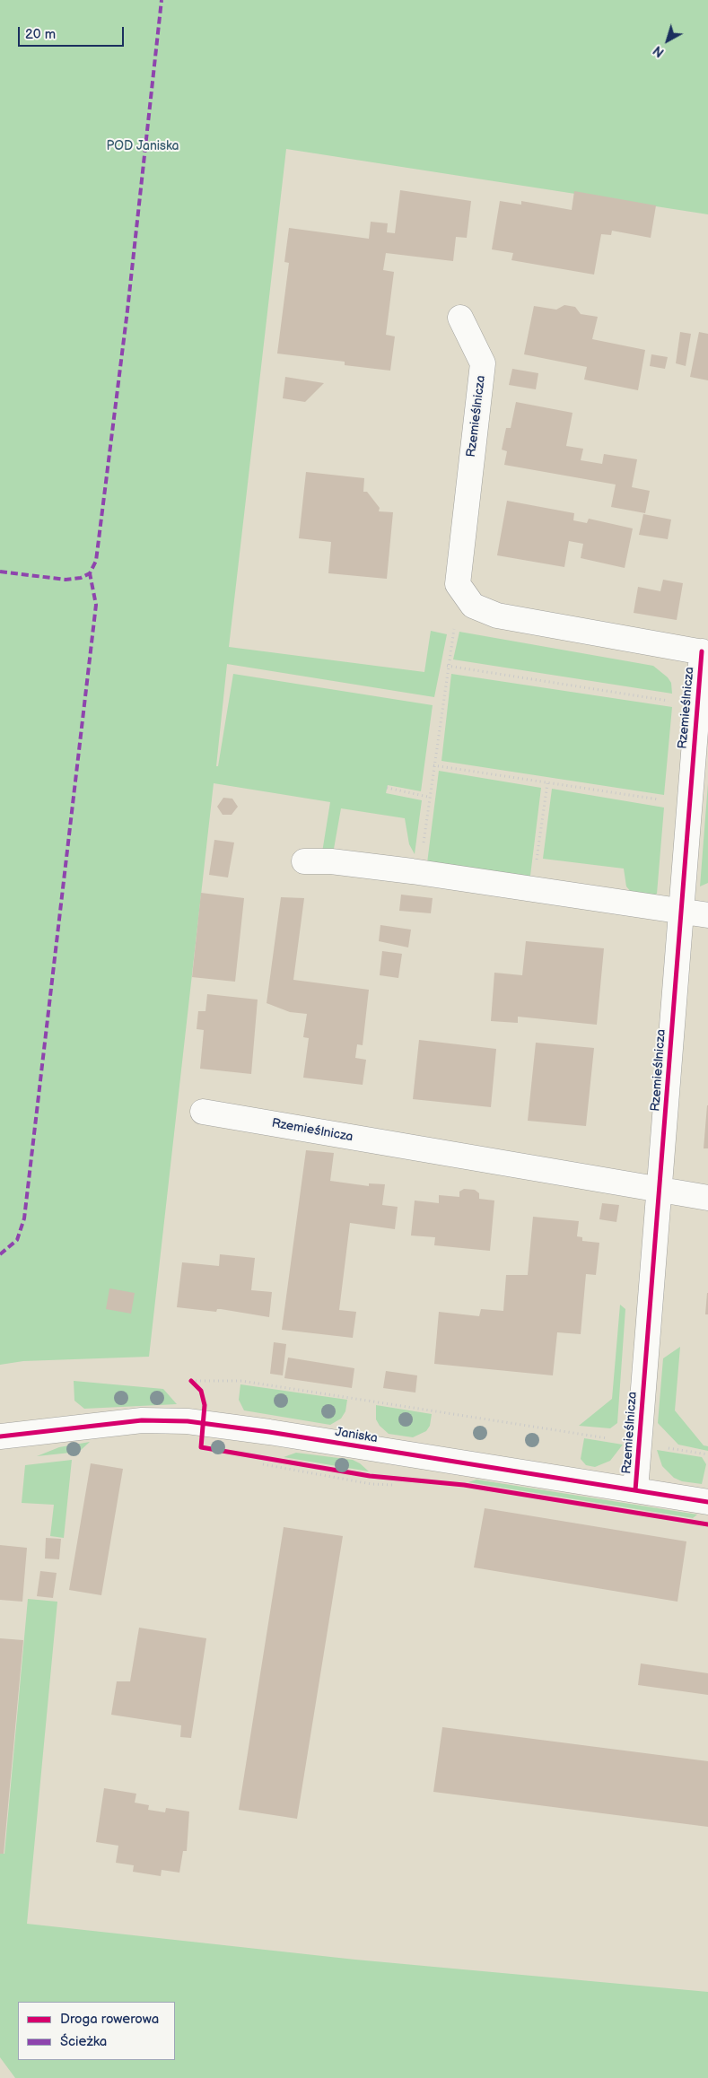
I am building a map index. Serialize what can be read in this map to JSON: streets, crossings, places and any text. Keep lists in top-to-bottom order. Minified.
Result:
{"streets":{"street":["Rzemieślnicza","Janiska"]},"crossings":[["Rzemieślnicza","Janiska"]],"parks":["POD Janiska"],"legend":["Droga rowerowa","Ścieżka"],"scale_bar":"20 m","north":"bottom left"}
